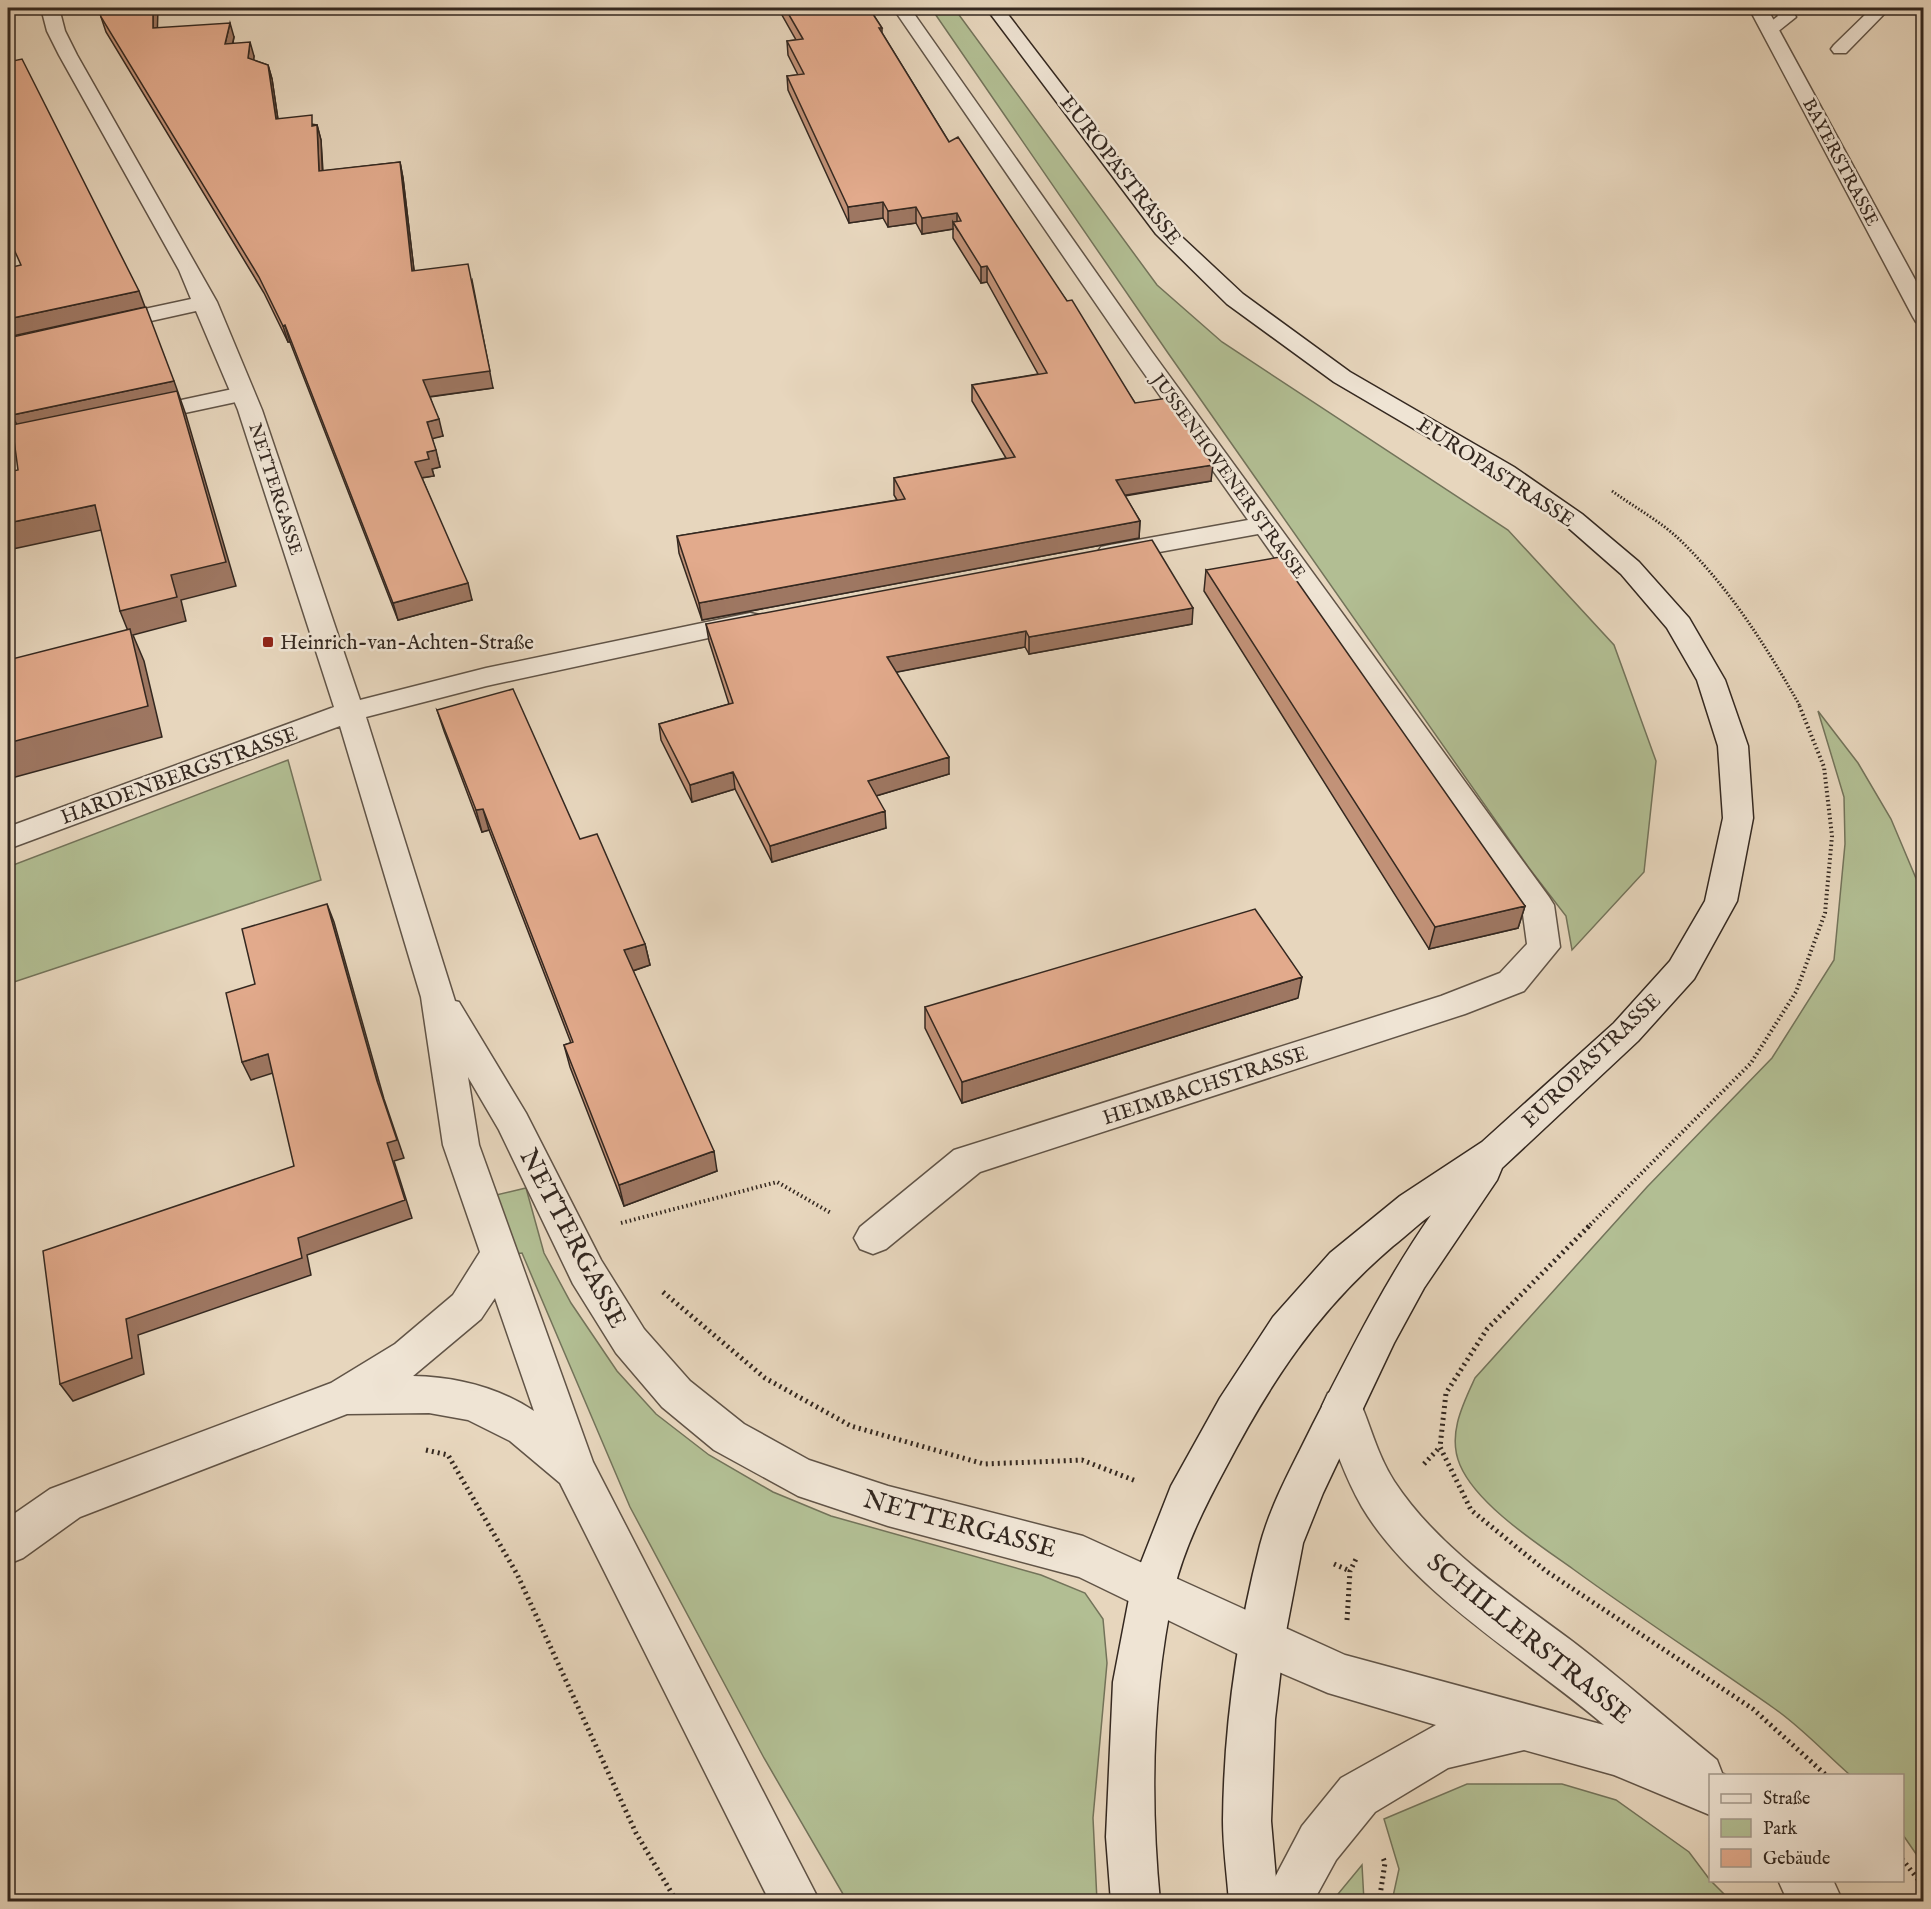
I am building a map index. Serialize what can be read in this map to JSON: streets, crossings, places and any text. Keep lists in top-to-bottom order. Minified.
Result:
{"streets":{"street":["BAYERSTRASSE","EUROPASTRASSE","JUSSENHOVENER STRASSE","NETTERGASSE","HARDENBERGSTRASSE","HEIMBACHSTRASSE","SCHILLERSTRASSE"]},"crossings":[["EUROPASTRASSE","NETTERGASSE"],["EUROPASTRASSE","SCHILLERSTRASSE"],["JUSSENHOVENER STRASSE","HEIMBACHSTRASSE"],["NETTERGASSE","HARDENBERGSTRASSE"],["NETTERGASSE","SCHILLERSTRASSE"]],"places":{"transit":["Heinrich-van-Achten-Straße"]},"legend":["Straße","Park","Gebäude"]}
